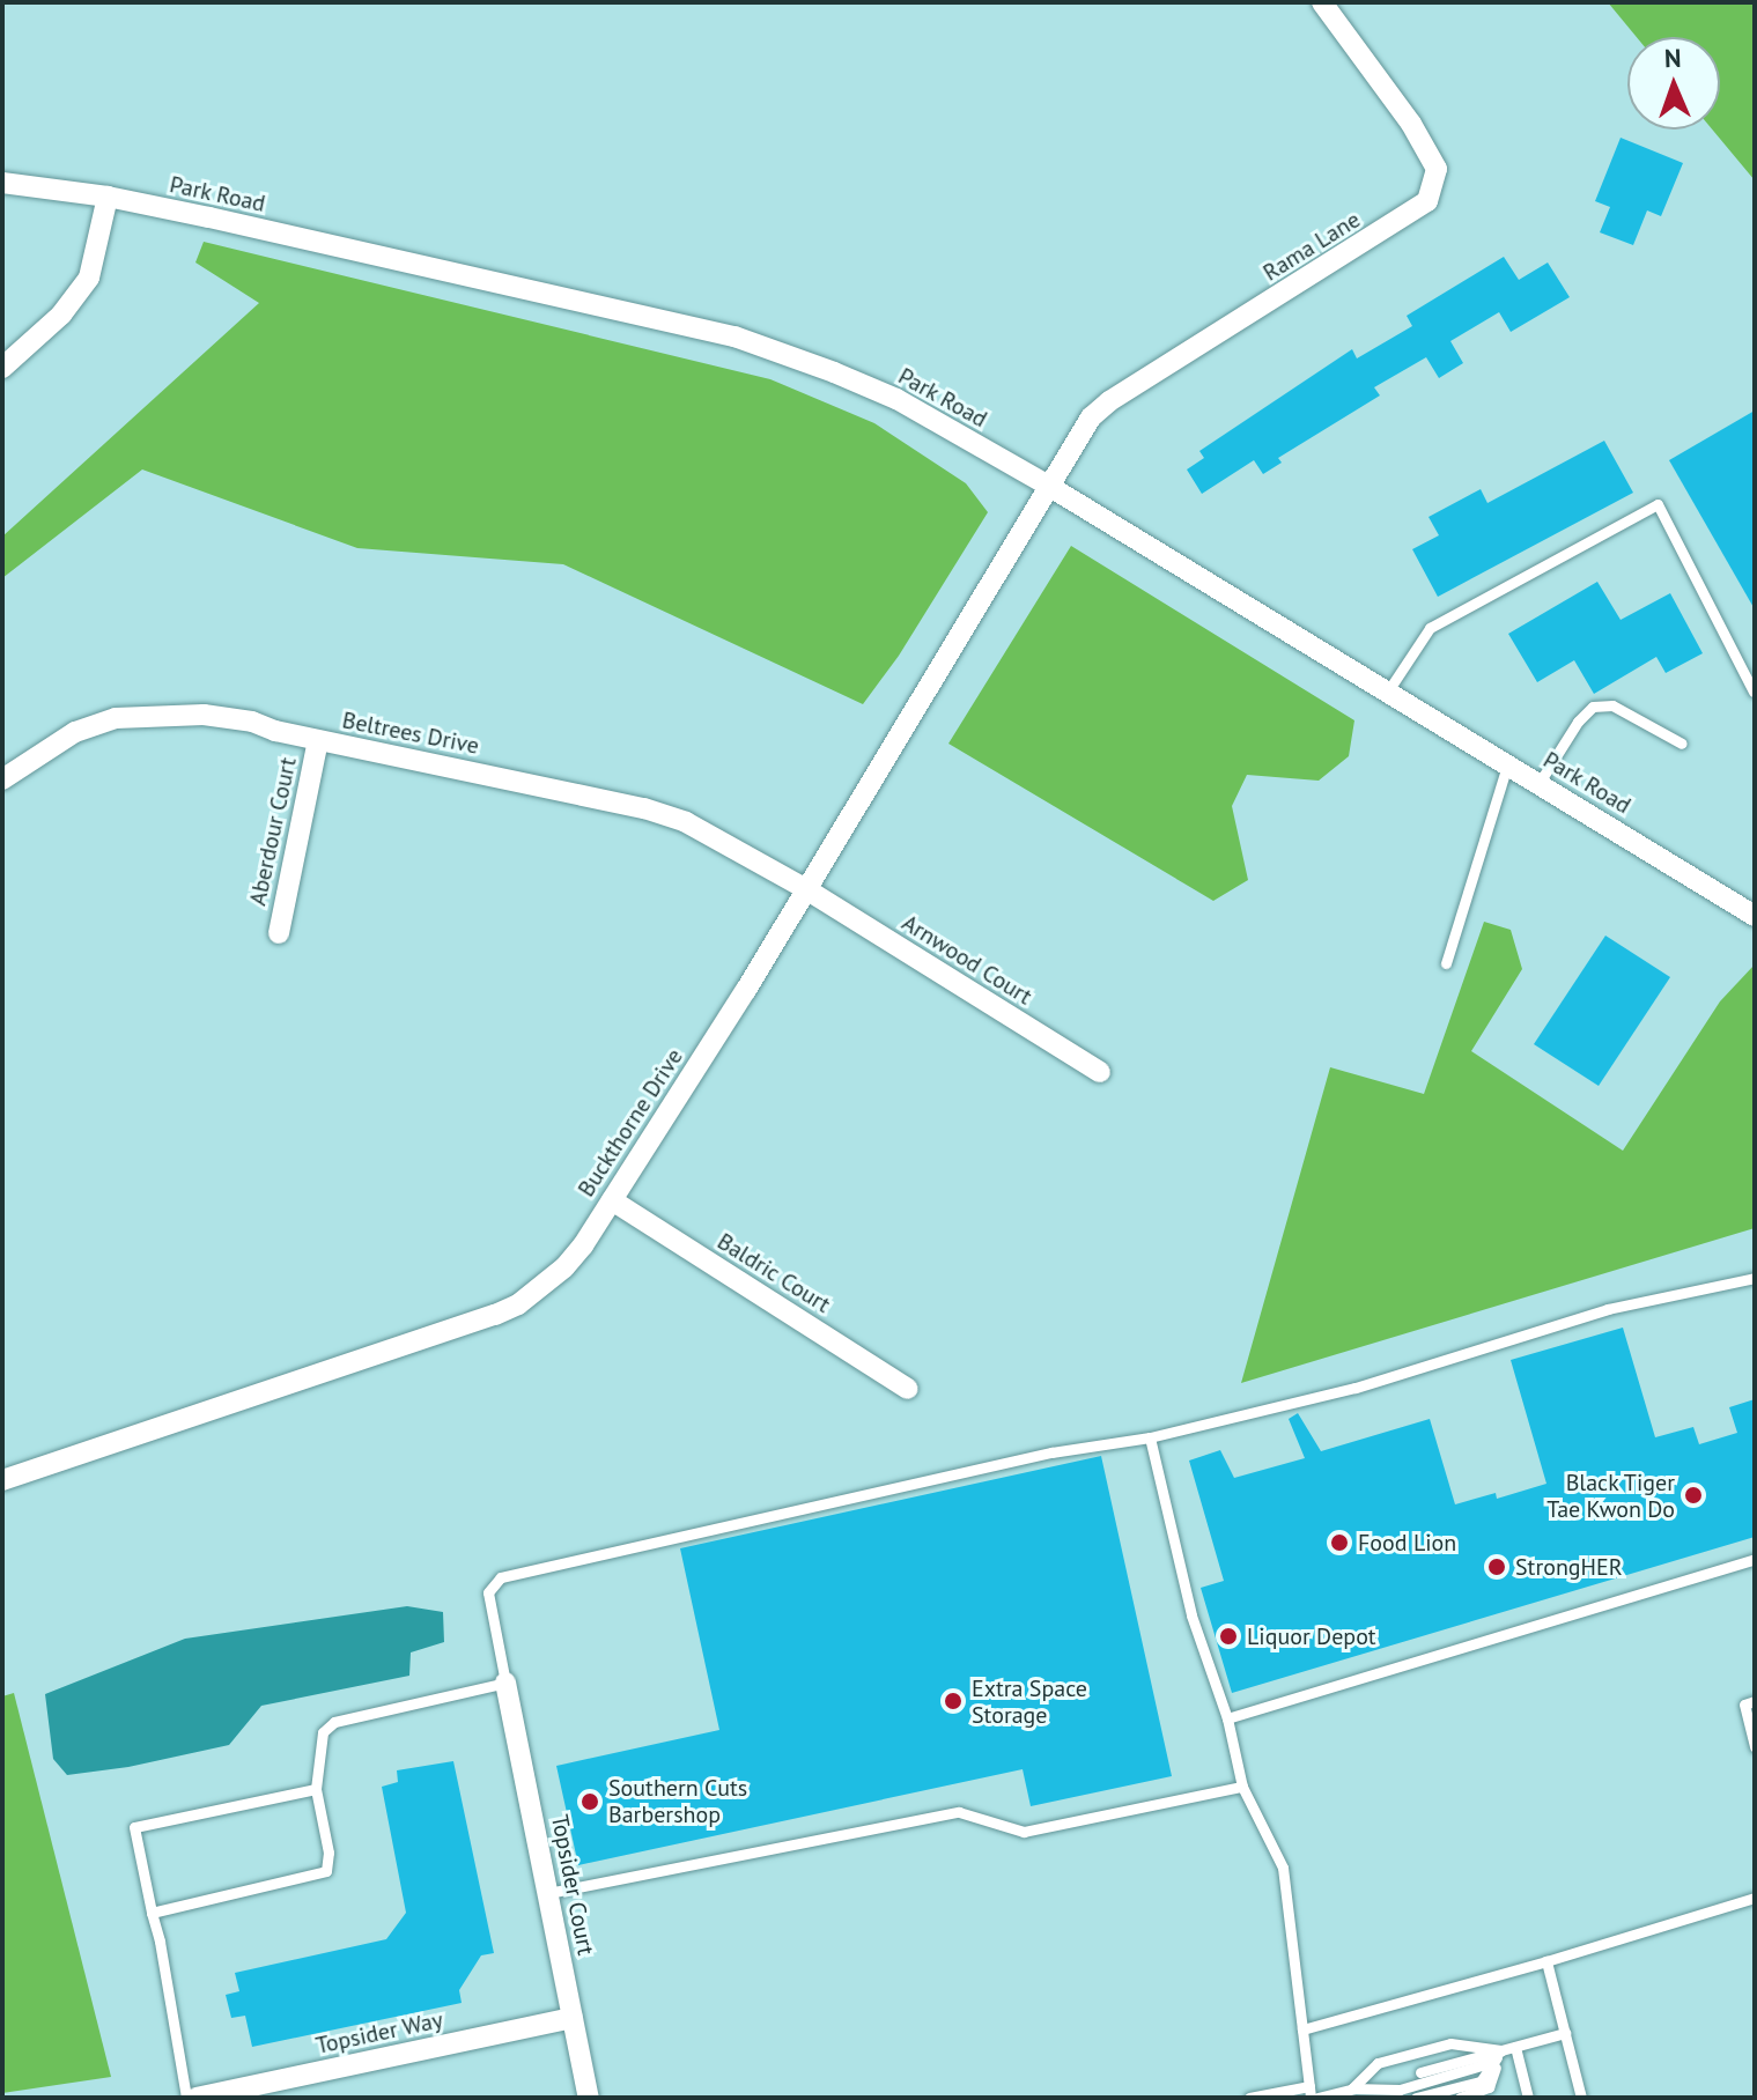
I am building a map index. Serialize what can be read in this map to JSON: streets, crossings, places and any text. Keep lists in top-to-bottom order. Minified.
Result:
{"streets":{"street":["Park Road","Rama Lane","Beltrees Drive","Aberdour Court","Arnwood Court","Buckthorne Drive","Baldric Court","Topsider Court","Topsider Way"]},"crossings":[["Park Road","Rama Lane"],["Park Road","Buckthorne Drive"],["Rama Lane","Buckthorne Drive"],["Beltrees Drive","Aberdour Court"],["Beltrees Drive","Arnwood Court"],["Beltrees Drive","Buckthorne Drive"],["Arnwood Court","Buckthorne Drive"],["Buckthorne Drive","Baldric Court"],["Topsider Court","Topsider Way"]],"places":["Black Tiger Tae Kwon Do","Food Lion","StrongHER","Liquor Depot","Extra Space Storage","Southern Cuts Barbershop"],"north":"top"}
